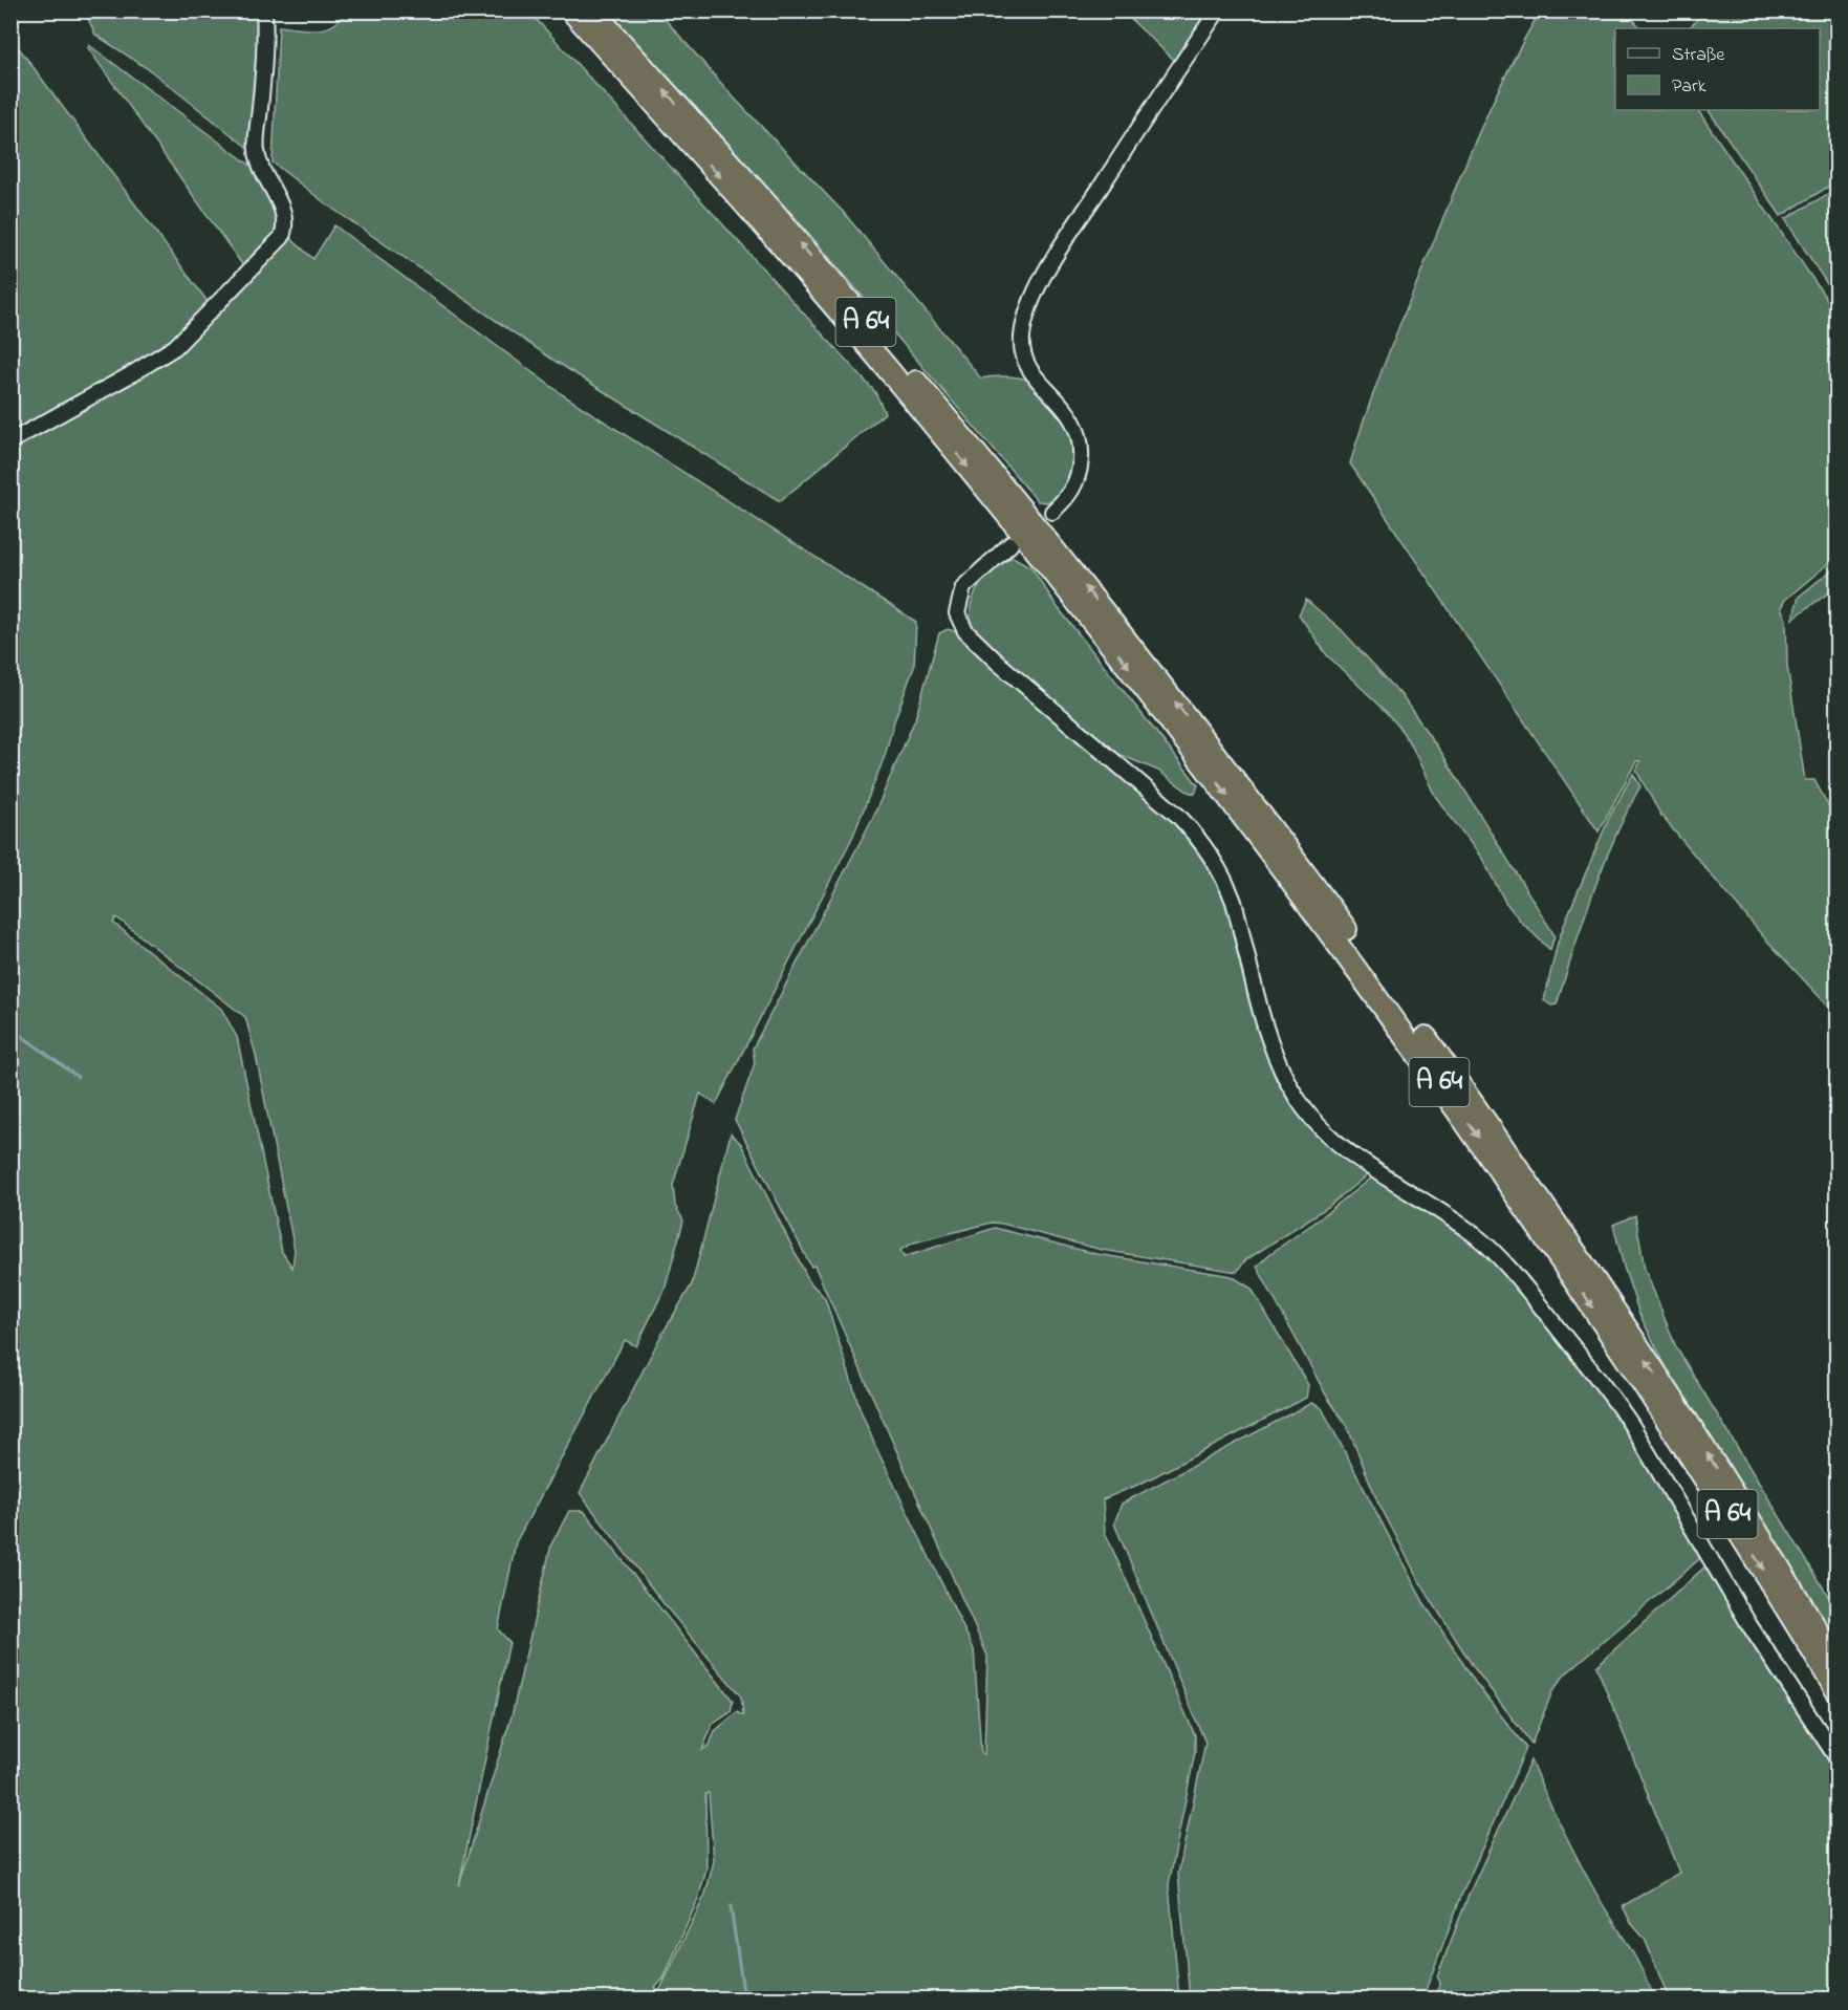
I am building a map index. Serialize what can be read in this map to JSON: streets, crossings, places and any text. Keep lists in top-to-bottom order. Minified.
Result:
{"streets":{"highway":["A 64"]},"legend":["Straße","Park"]}
